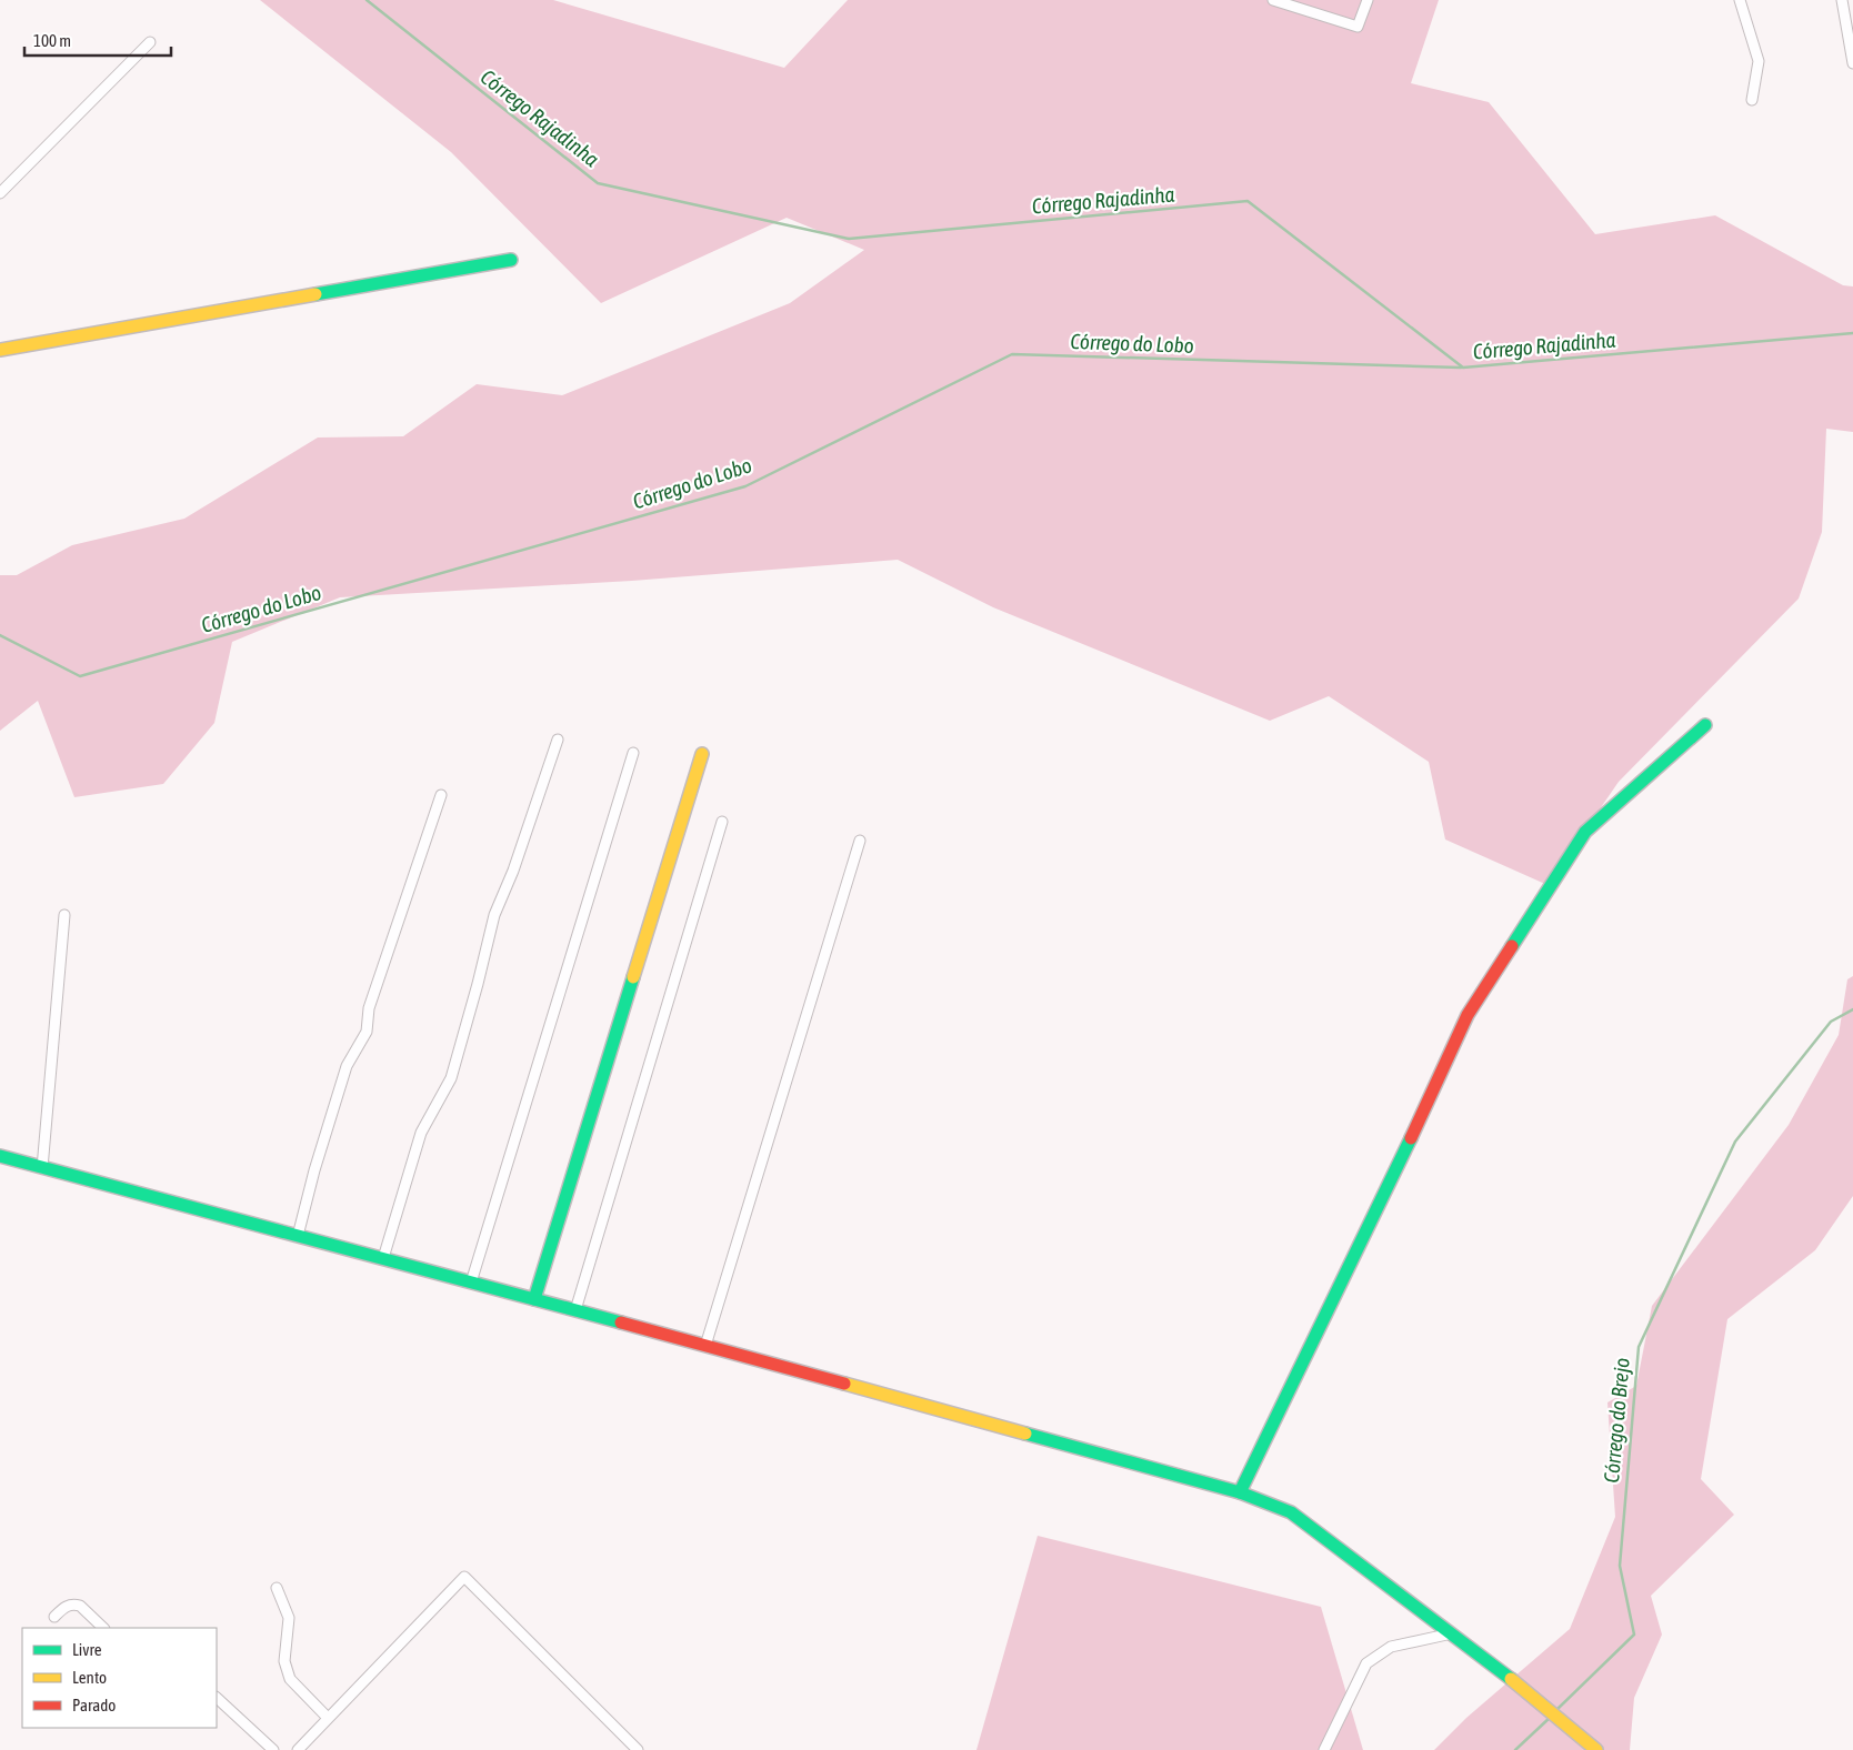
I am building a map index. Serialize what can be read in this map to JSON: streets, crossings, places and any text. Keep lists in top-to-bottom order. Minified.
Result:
{"water":["Córrego Rajadinha","Córrego do Lobo","Córrego do Brejo"],"legend":["Livre","Lento","Parado"],"scale_bar":"100 m"}
